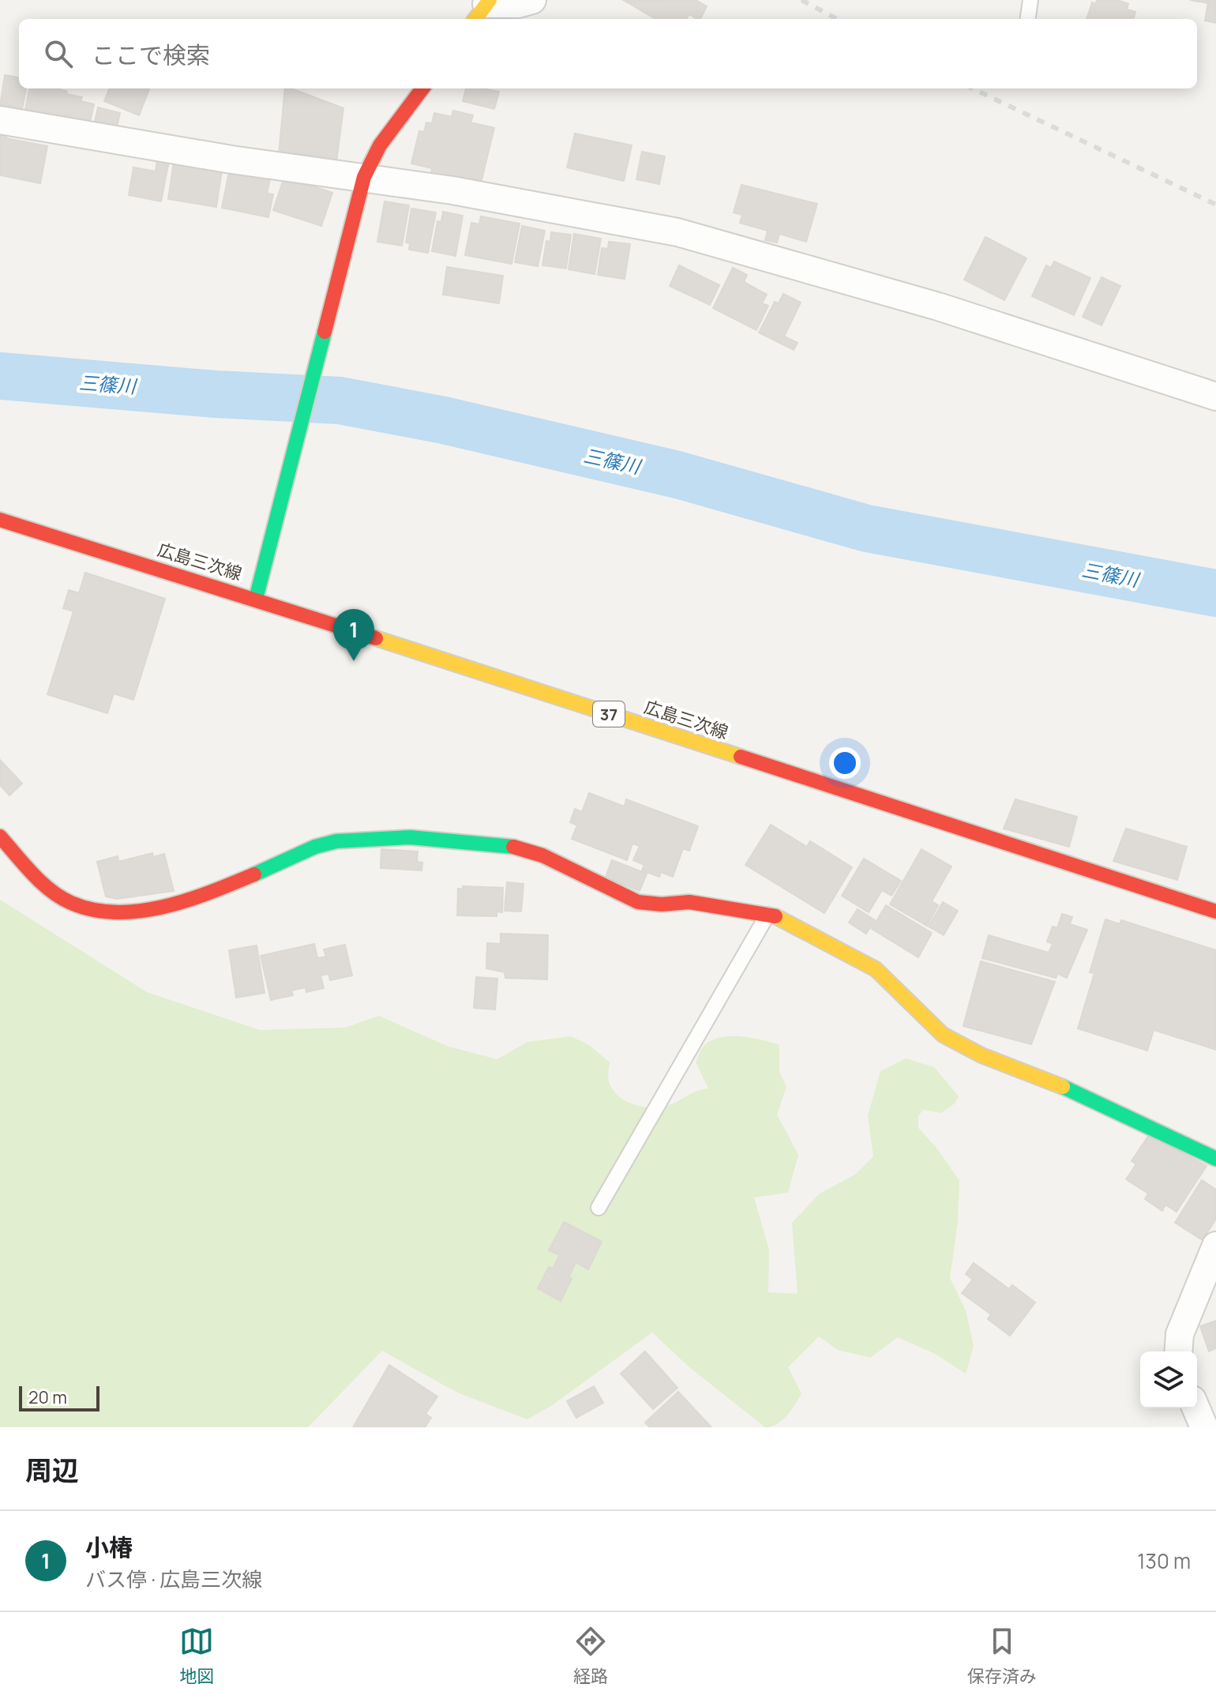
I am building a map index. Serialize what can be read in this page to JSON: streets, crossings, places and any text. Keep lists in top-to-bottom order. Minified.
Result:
{"streets":{"street":["広島三次線","37"]},"water":["三篠川"],"scale_bar":"20 m","page":{"search":"ここで検索","pins":"1","scale":"20 m","heading":"周辺","list":[{"mark":"1","name":"小椿","note":"バス停 · 広島三次線","value":"130 m"}],"nav":["地図","経路","保存済み"]}}
